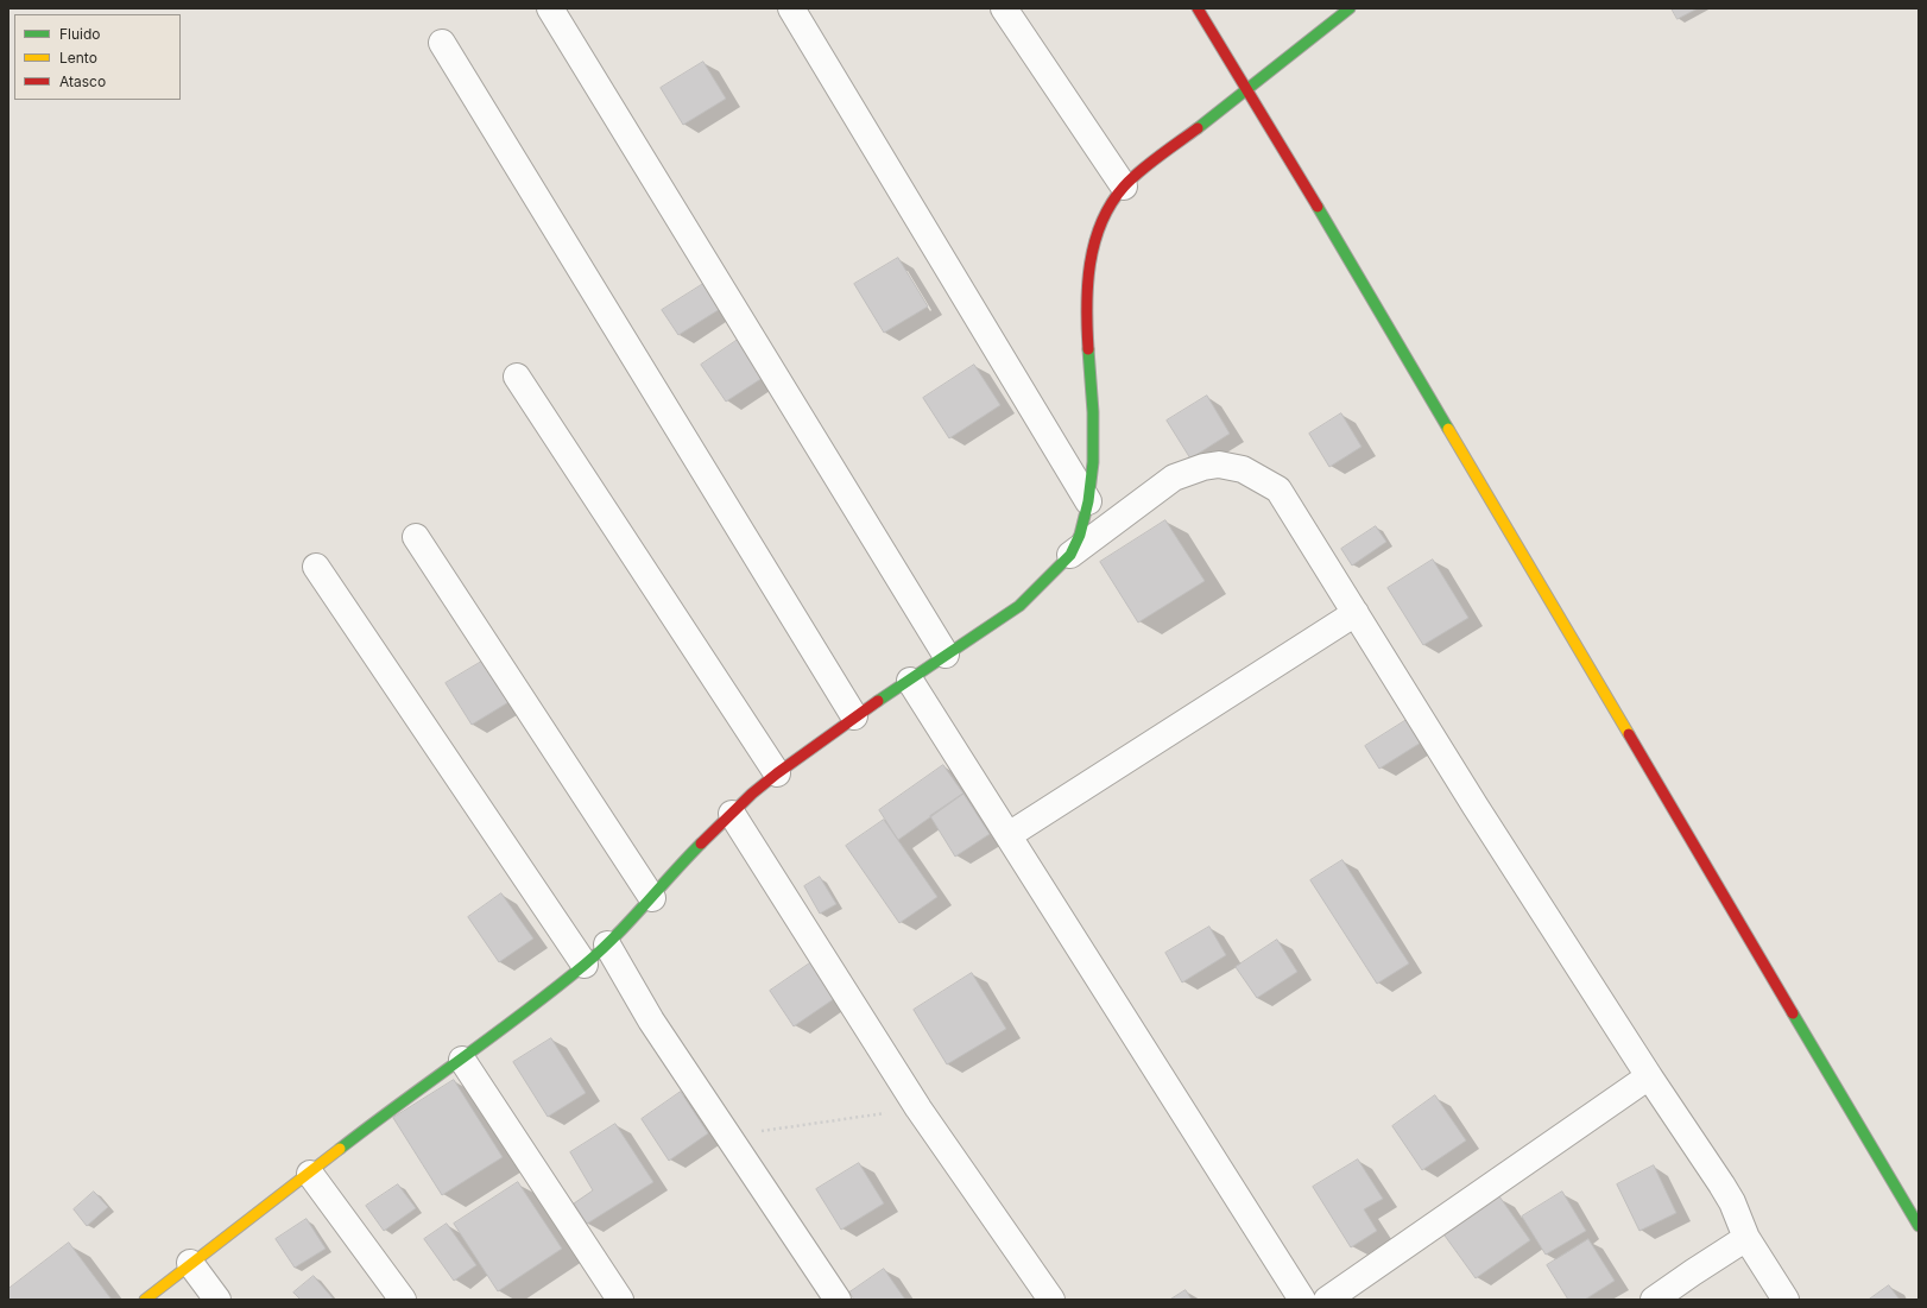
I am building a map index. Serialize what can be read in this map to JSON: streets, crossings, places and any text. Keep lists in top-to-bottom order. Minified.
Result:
{"legend":["Fluido","Lento","Atasco"]}
